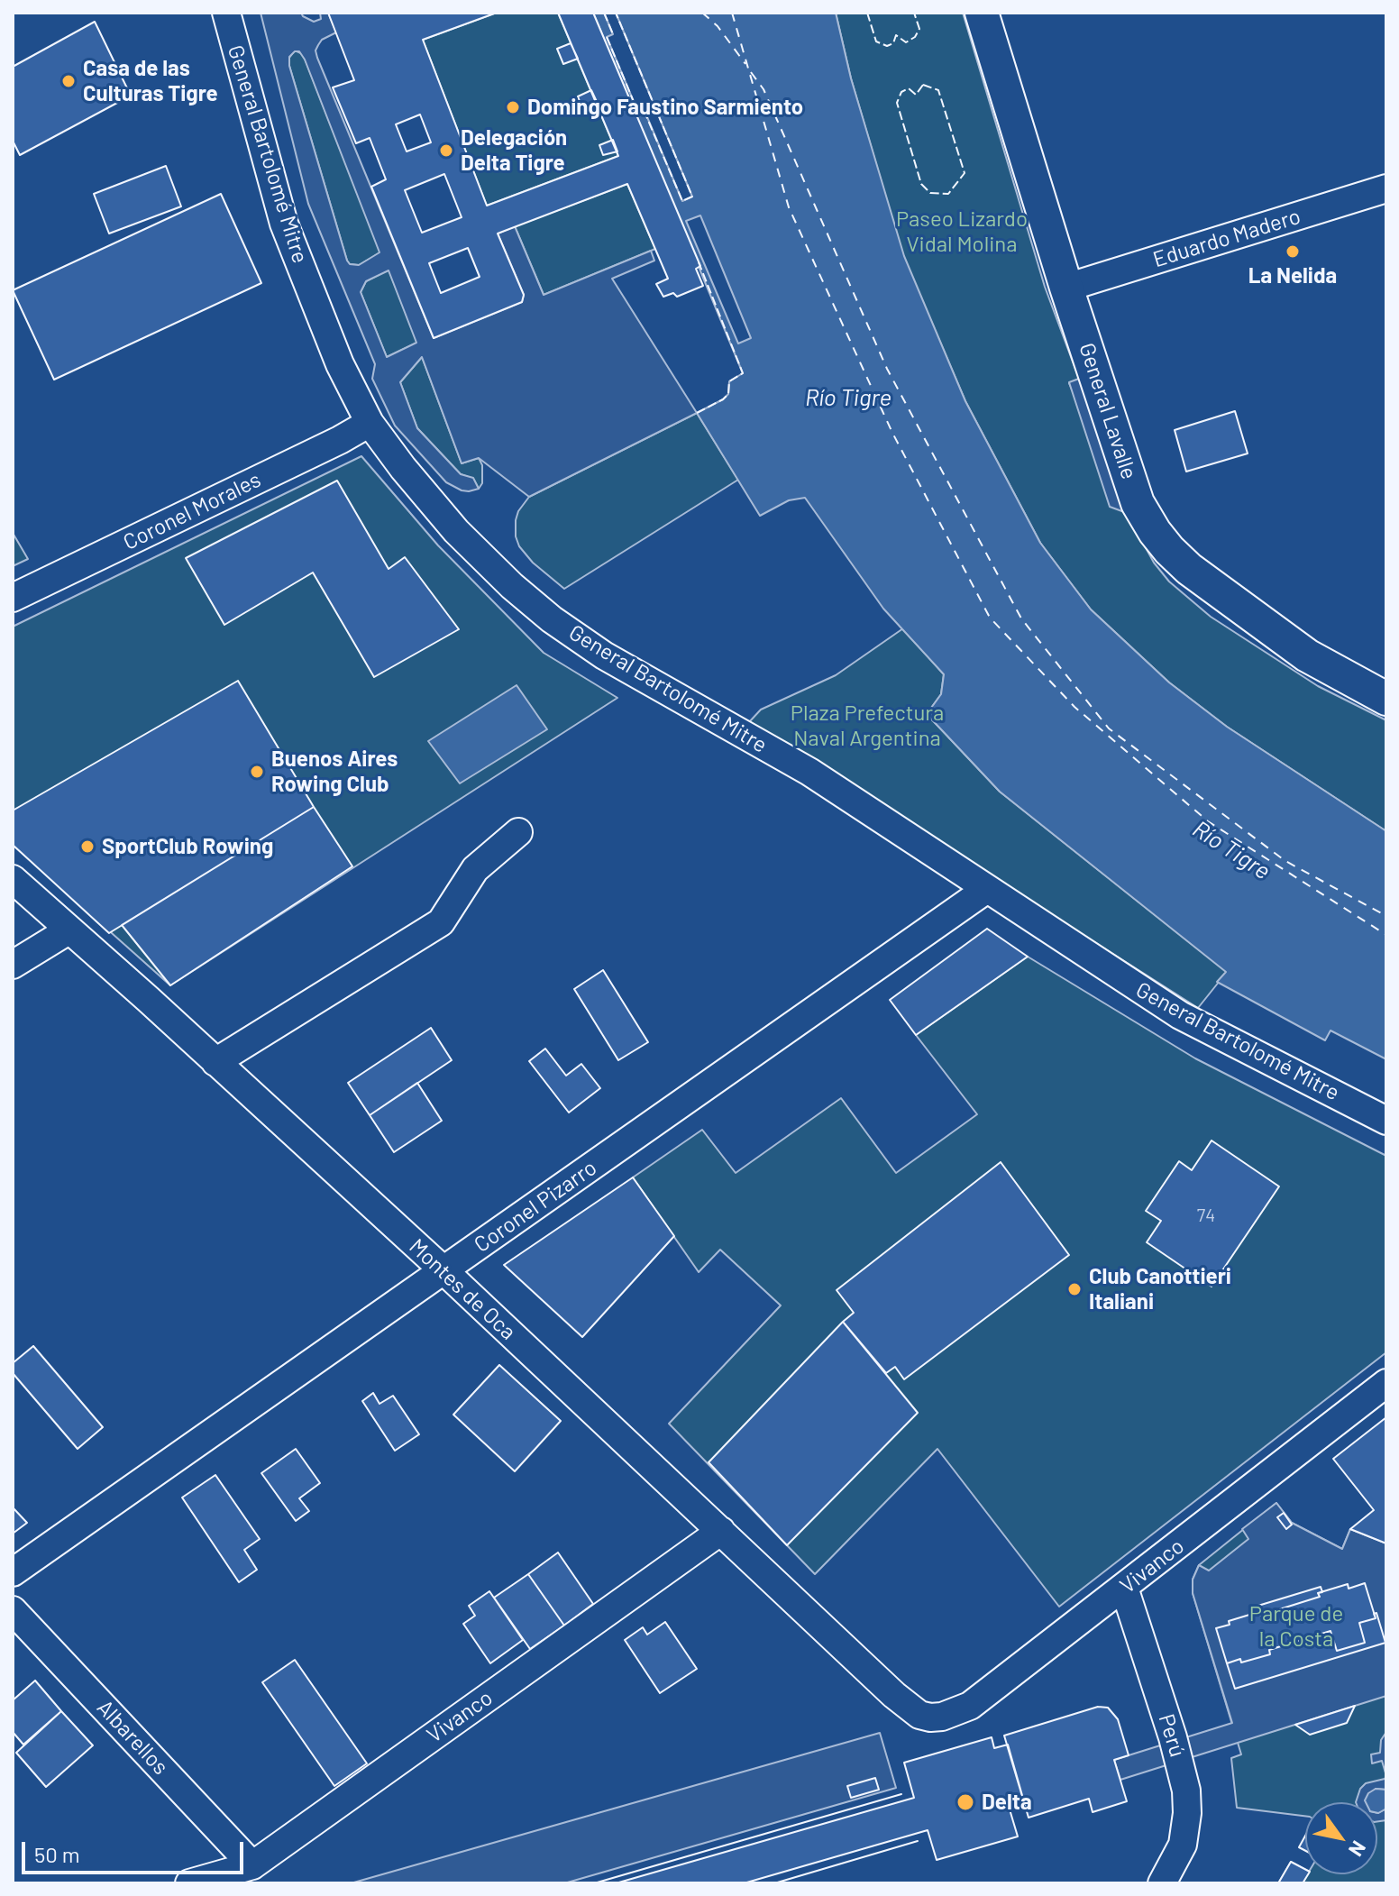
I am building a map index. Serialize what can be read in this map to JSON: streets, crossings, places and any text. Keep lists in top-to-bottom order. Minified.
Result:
{"streets":{"street":["General Bartolomé Mitre","Eduardo Madero","General Lavalle","Coronel Morales","Coronel Pizarro","Montes de Oca","Vivanco","Perú","Albarellos"]},"crossings":[["General Bartolomé Mitre","Coronel Morales"],["General Bartolomé Mitre","Coronel Pizarro"],["Eduardo Madero","General Lavalle"],["Coronel Pizarro","Montes de Oca"],["Montes de Oca","Vivanco"],["Vivanco","Perú"],["Vivanco","Albarellos"]],"water":["Río Tigre"],"parks":["Paseo Lizardo Vidal Molina","Plaza Prefectura Naval Argentina","Parque de la Costa"],"places":["Casa de las Culturas Tigre","Domingo Faustino Sarmiento","Delegación Delta Tigre","La Nelida","Buenos Aires Rowing Club","SportClub Rowing","Club Canottieri Italiani","Delta"],"house_numbers":["74"],"scale_bar":"50 m","north":"bottom right"}
